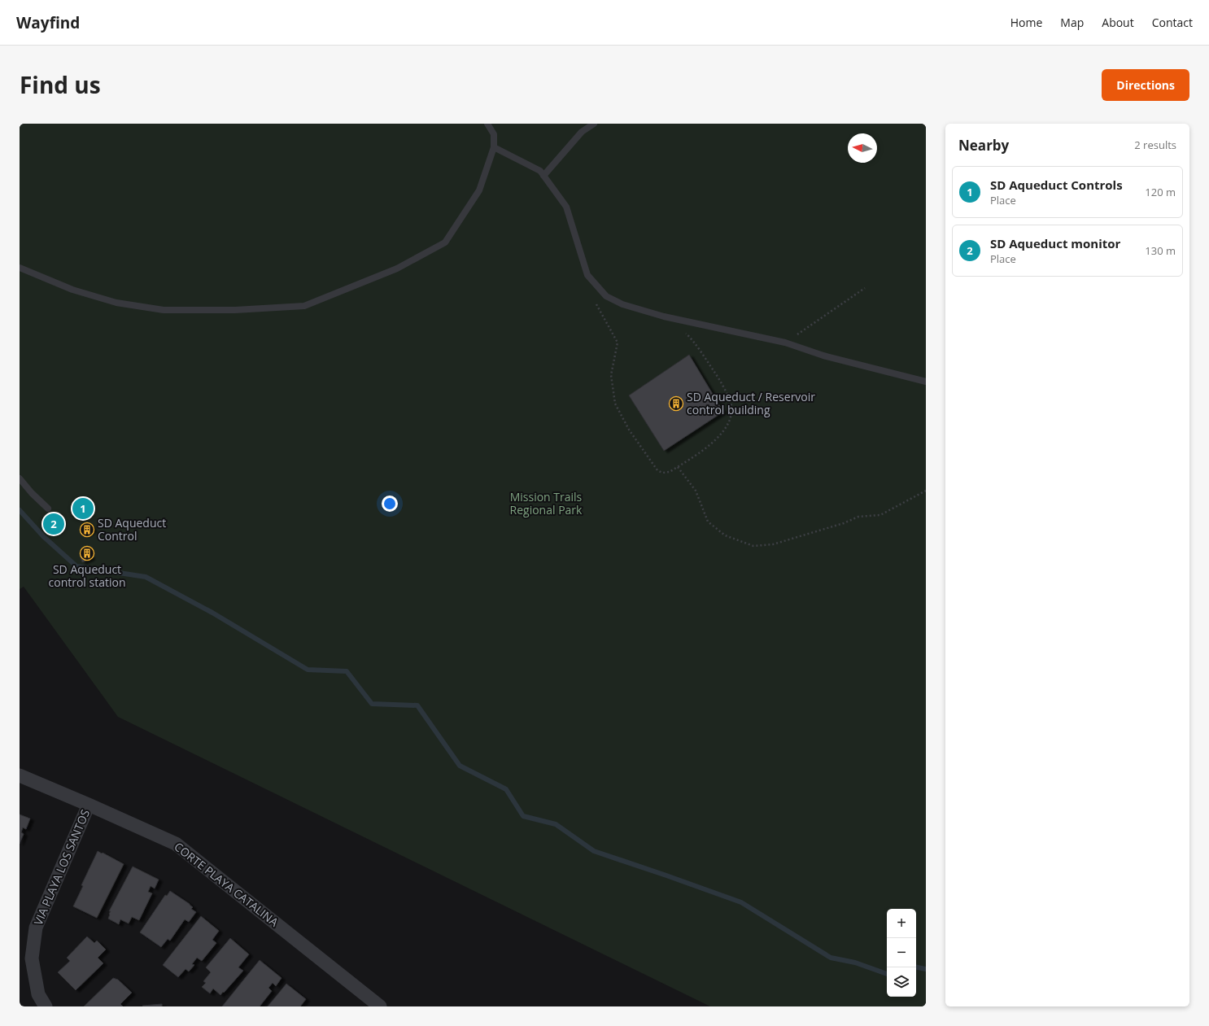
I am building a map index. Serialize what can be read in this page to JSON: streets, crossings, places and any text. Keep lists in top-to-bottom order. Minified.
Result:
{"streets":{"street":["VIA PLAYA LOS SANTOS","CORTE PLAYA CATALINA"]},"crossings":[["VIA PLAYA LOS SANTOS","CORTE PLAYA CATALINA"]],"parks":["Mission Trails Regional Park"],"places":{"building":["SD Aqueduct / Reservoir control building","SD Aqueduct Control","SD Aqueduct control station"]},"north":"left","page":{"header":"Wayfind","nav":["Home","Map","About","Contact"],"title":"Find us","buttons":"Directions","heading":["Nearby","2 results"],"list":[{"mark":"1","name":"SD Aqueduct Controls","note":"Place","value":"120 m"},{"mark":"2","name":"SD Aqueduct monitor","note":"Place","value":"130 m"}],"pins":["1","2"],"map_buttons":["+","−"]}}
